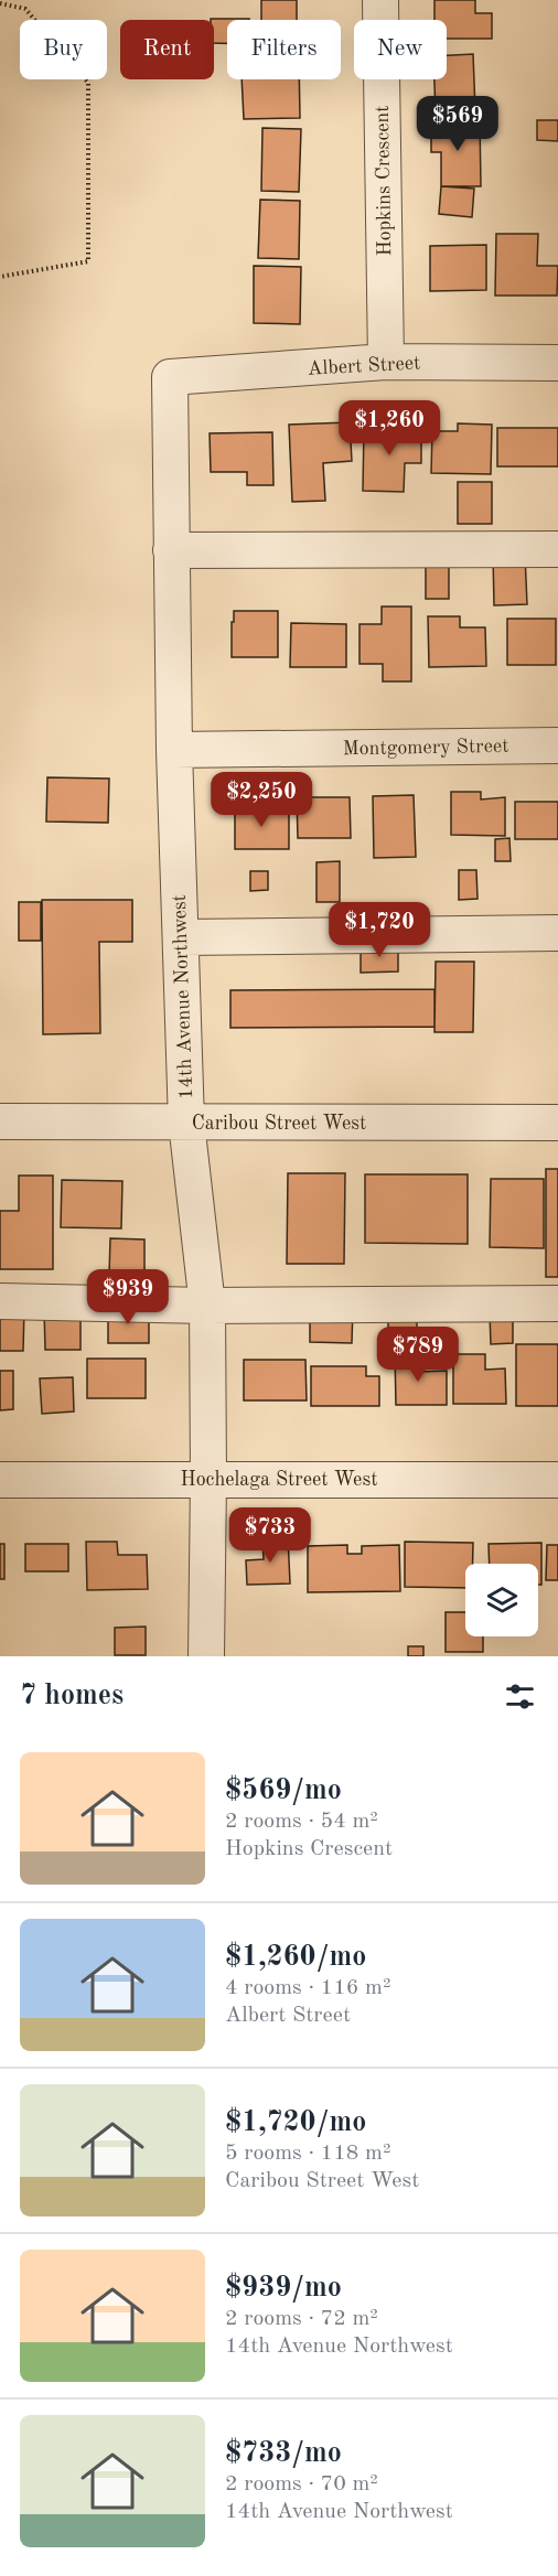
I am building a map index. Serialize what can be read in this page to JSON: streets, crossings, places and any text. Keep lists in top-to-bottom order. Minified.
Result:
{"streets":{"street":["Hopkins Crescent","Albert Street","Montgomery Street","14th Avenue Northwest","Caribou Street West","Hochelaga Street West"]},"crossings":[["Hopkins Crescent","Albert Street"],["Albert Street","14th Avenue Northwest"],["Montgomery Street","14th Avenue Northwest"],["14th Avenue Northwest","Caribou Street West"],["14th Avenue Northwest","Hochelaga Street West"]],"page":{"chip":["Buy","Rent","Filters","New"],"price":["$569","$1,260","$2,250","$1,720","$939","$789","$733"],"heading":"7 homes","list":[{"name":"$569/mo","note":"2 rooms · 54 m² · Hopkins Crescent"},{"name":"$1,260/mo","note":"4 rooms · 116 m² · Albert Street"},{"name":"$1,720/mo","note":"5 rooms · 118 m² · Caribou Street West"},{"name":"$939/mo","note":"2 rooms · 72 m² · 14th Avenue Northwest"},{"name":"$733/mo","note":"2 rooms · 70 m² · 14th Avenue Northwest"}]}}
